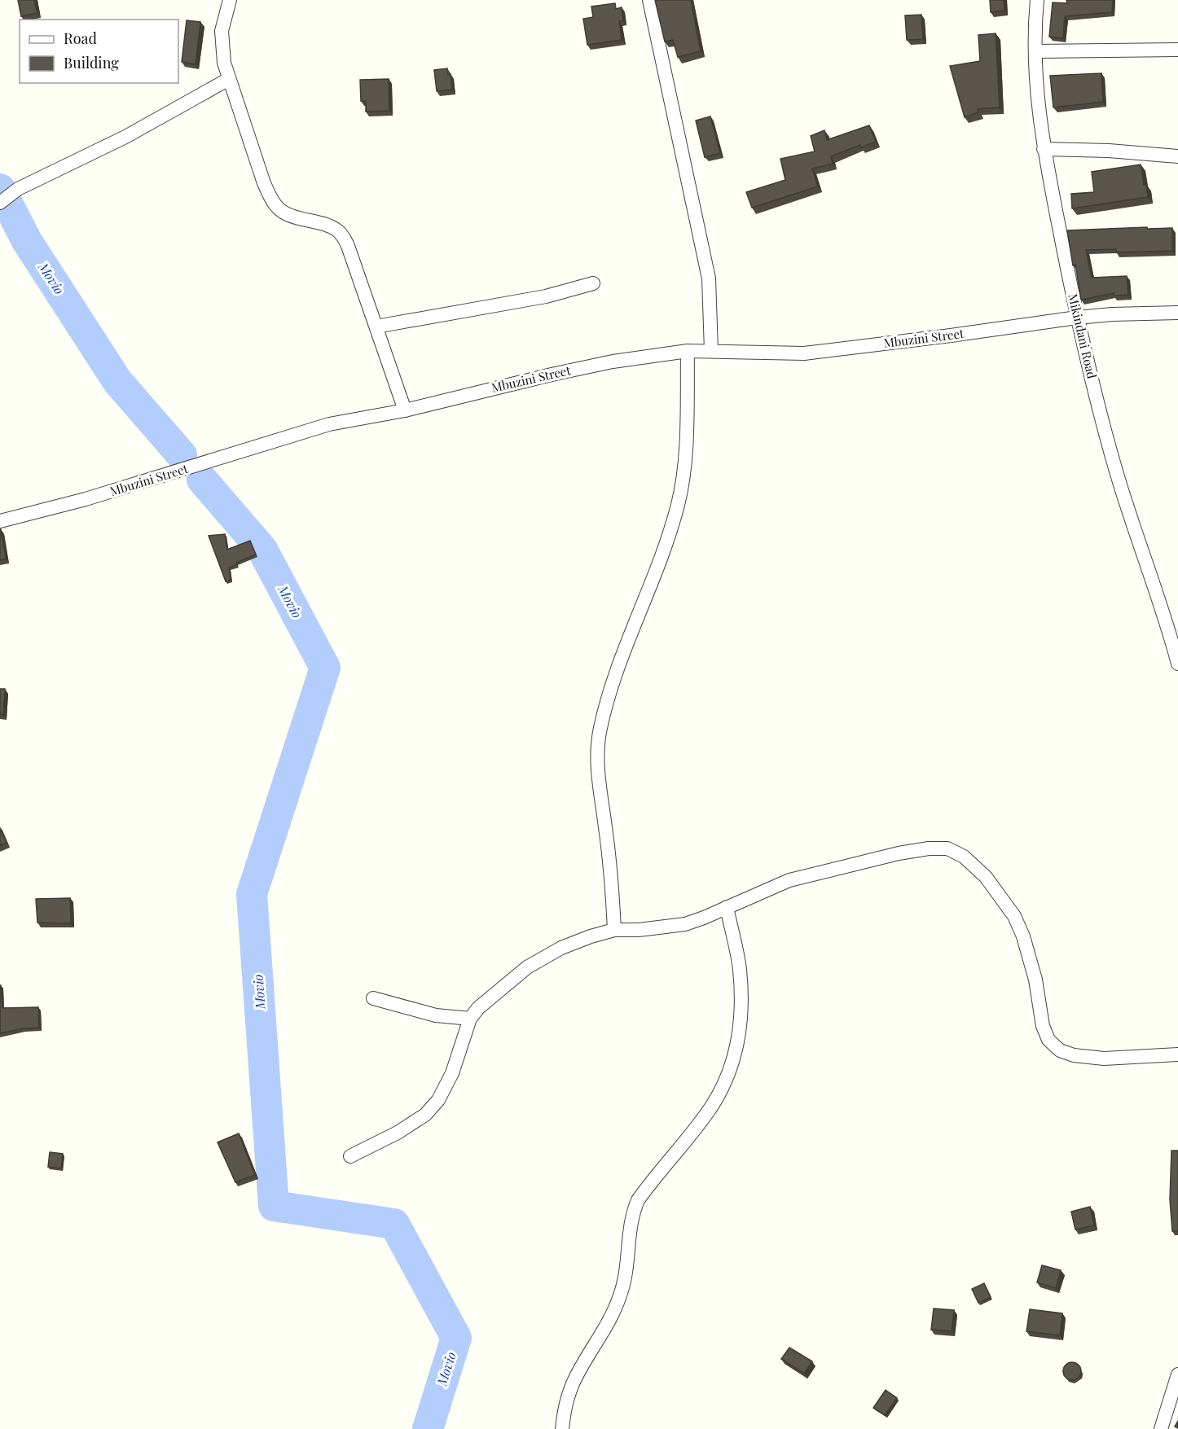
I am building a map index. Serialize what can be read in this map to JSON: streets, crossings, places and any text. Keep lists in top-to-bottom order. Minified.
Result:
{"streets":{"street":["Mikindani Road","Mbuzini Street"]},"crossings":[["Mikindani Road","Mbuzini Street"]],"water":["Movio"],"legend":["Road","Building"]}
